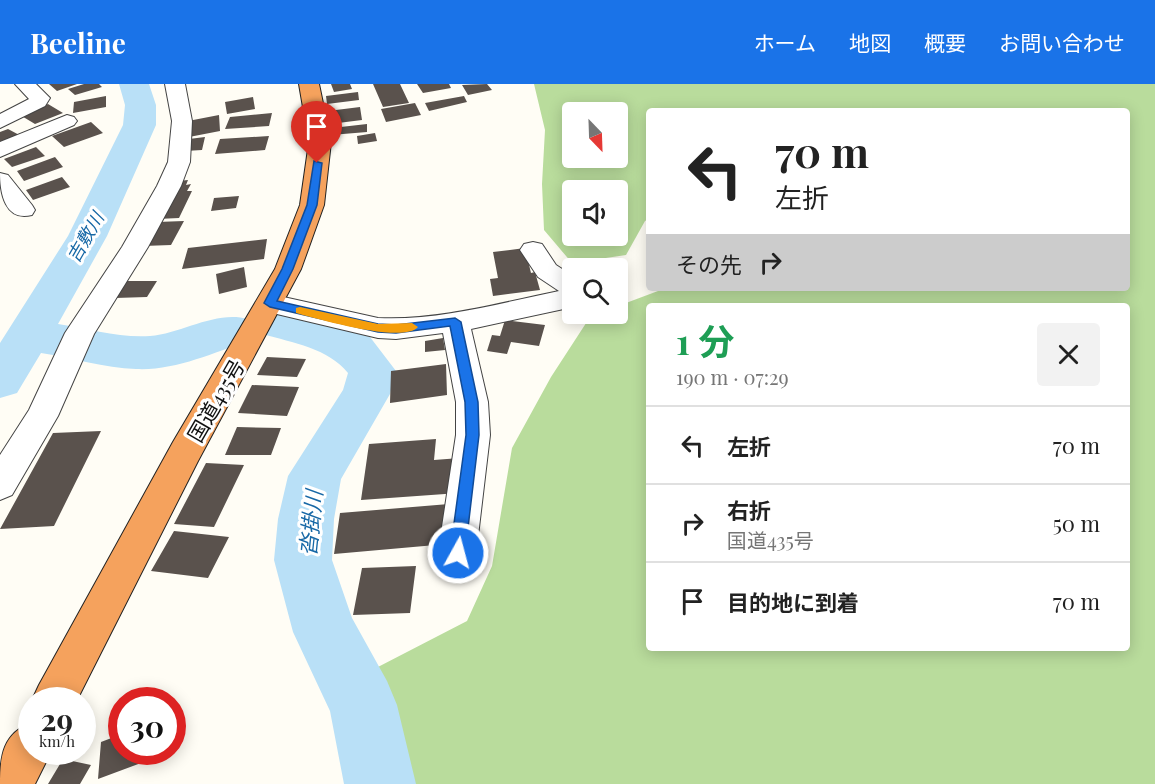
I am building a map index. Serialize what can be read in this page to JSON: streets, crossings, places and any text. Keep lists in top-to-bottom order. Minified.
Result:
{"streets":{"highway":["国道435号"]},"water":["吉敷川","沓掛川"],"north":"bottom right","page":{"header":"Beeline","nav":["ホーム","地図","概要","お問い合わせ"],"turn":["70 m","左折"],"then":"その先","heading":["1 分","190 m · 07:29"],"list":[{"name":"左折","value":"70 m"},{"name":"右折","note":"国道435号","value":"50 m"},{"name":"目的地に到着","value":"70 m"}],"speed":"29 km/h","limit":"30"}}
